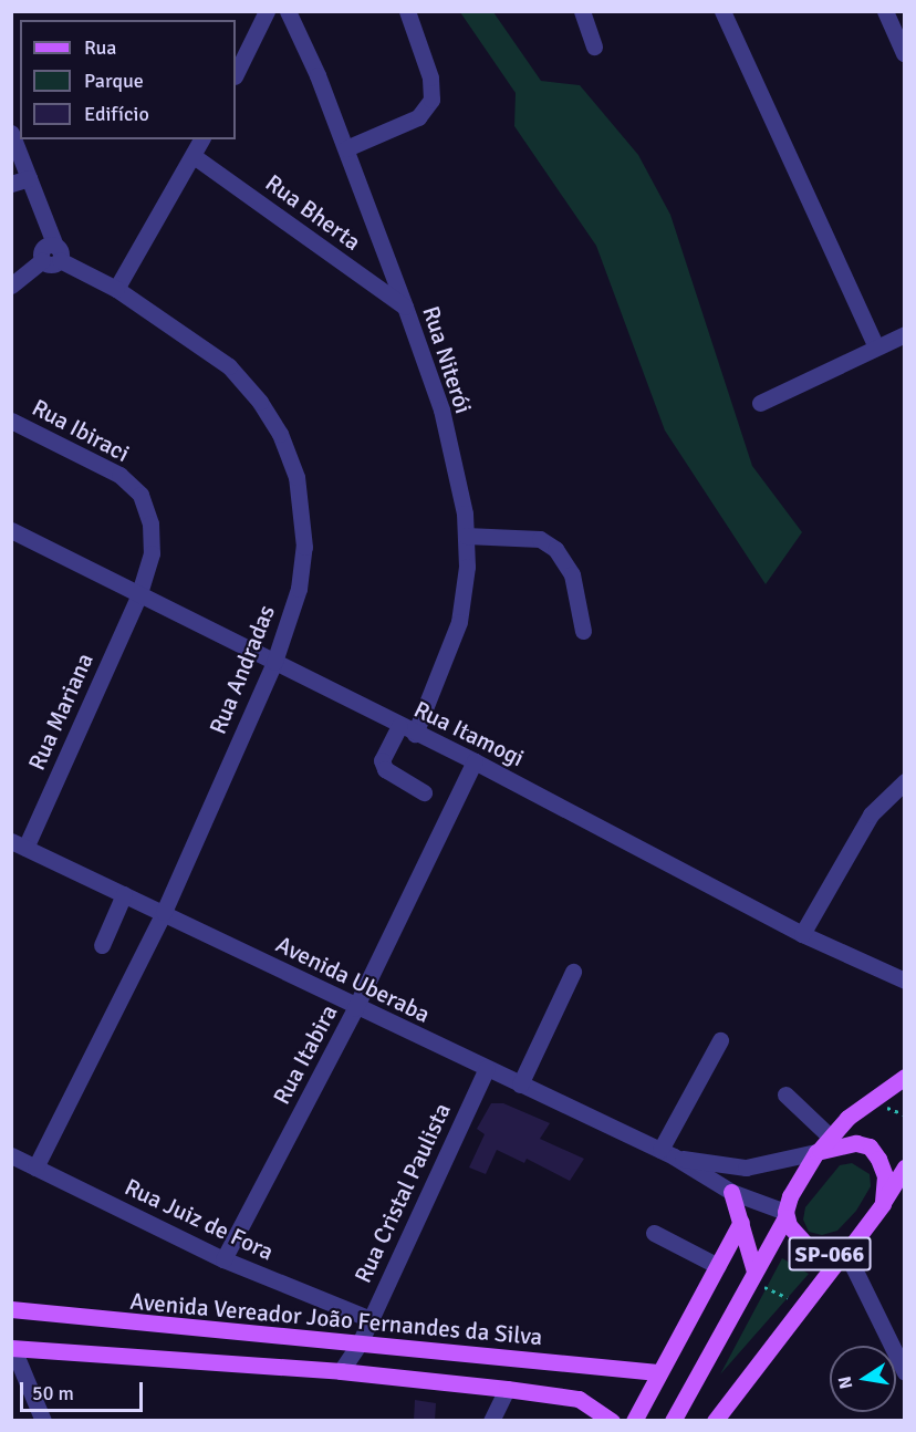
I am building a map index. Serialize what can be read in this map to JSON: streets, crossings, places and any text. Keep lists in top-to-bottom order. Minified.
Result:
{"streets":{"main road":["SP-066","Avenida Vereador João Fernandes da Silva"],"street":["Rua Bherta","Rua Niterói","Rua Ibiraci","Rua Andradas","Rua Mariana","Rua Itamogi","Avenida Uberaba","Rua Itabira","Rua Cristal Paulista","Rua Juiz de Fora"]},"crossings":[["Rua Bherta","Rua Niterói"],["Rua Niterói","Rua Itamogi"],["Rua Ibiraci","Rua Mariana"],["Rua Ibiraci","Rua Itamogi"],["Rua Andradas","Rua Itamogi"],["Rua Andradas","Avenida Uberaba"],["Rua Andradas","Rua Juiz de Fora"],["Rua Mariana","Rua Itamogi"],["Rua Mariana","Avenida Uberaba"],["Rua Itamogi","Rua Itabira"],["Avenida Uberaba","Rua Itabira"],["Avenida Uberaba","Rua Cristal Paulista"],["Avenida Uberaba","SP-066"],["Rua Itabira","Rua Juiz de Fora"],["Rua Cristal Paulista","Rua Juiz de Fora"],["Rua Cristal Paulista","Avenida Vereador João Fernandes da Silva"]],"legend":["Rua","Parque","Edifício"],"scale_bar":"50 m","north":"left"}
